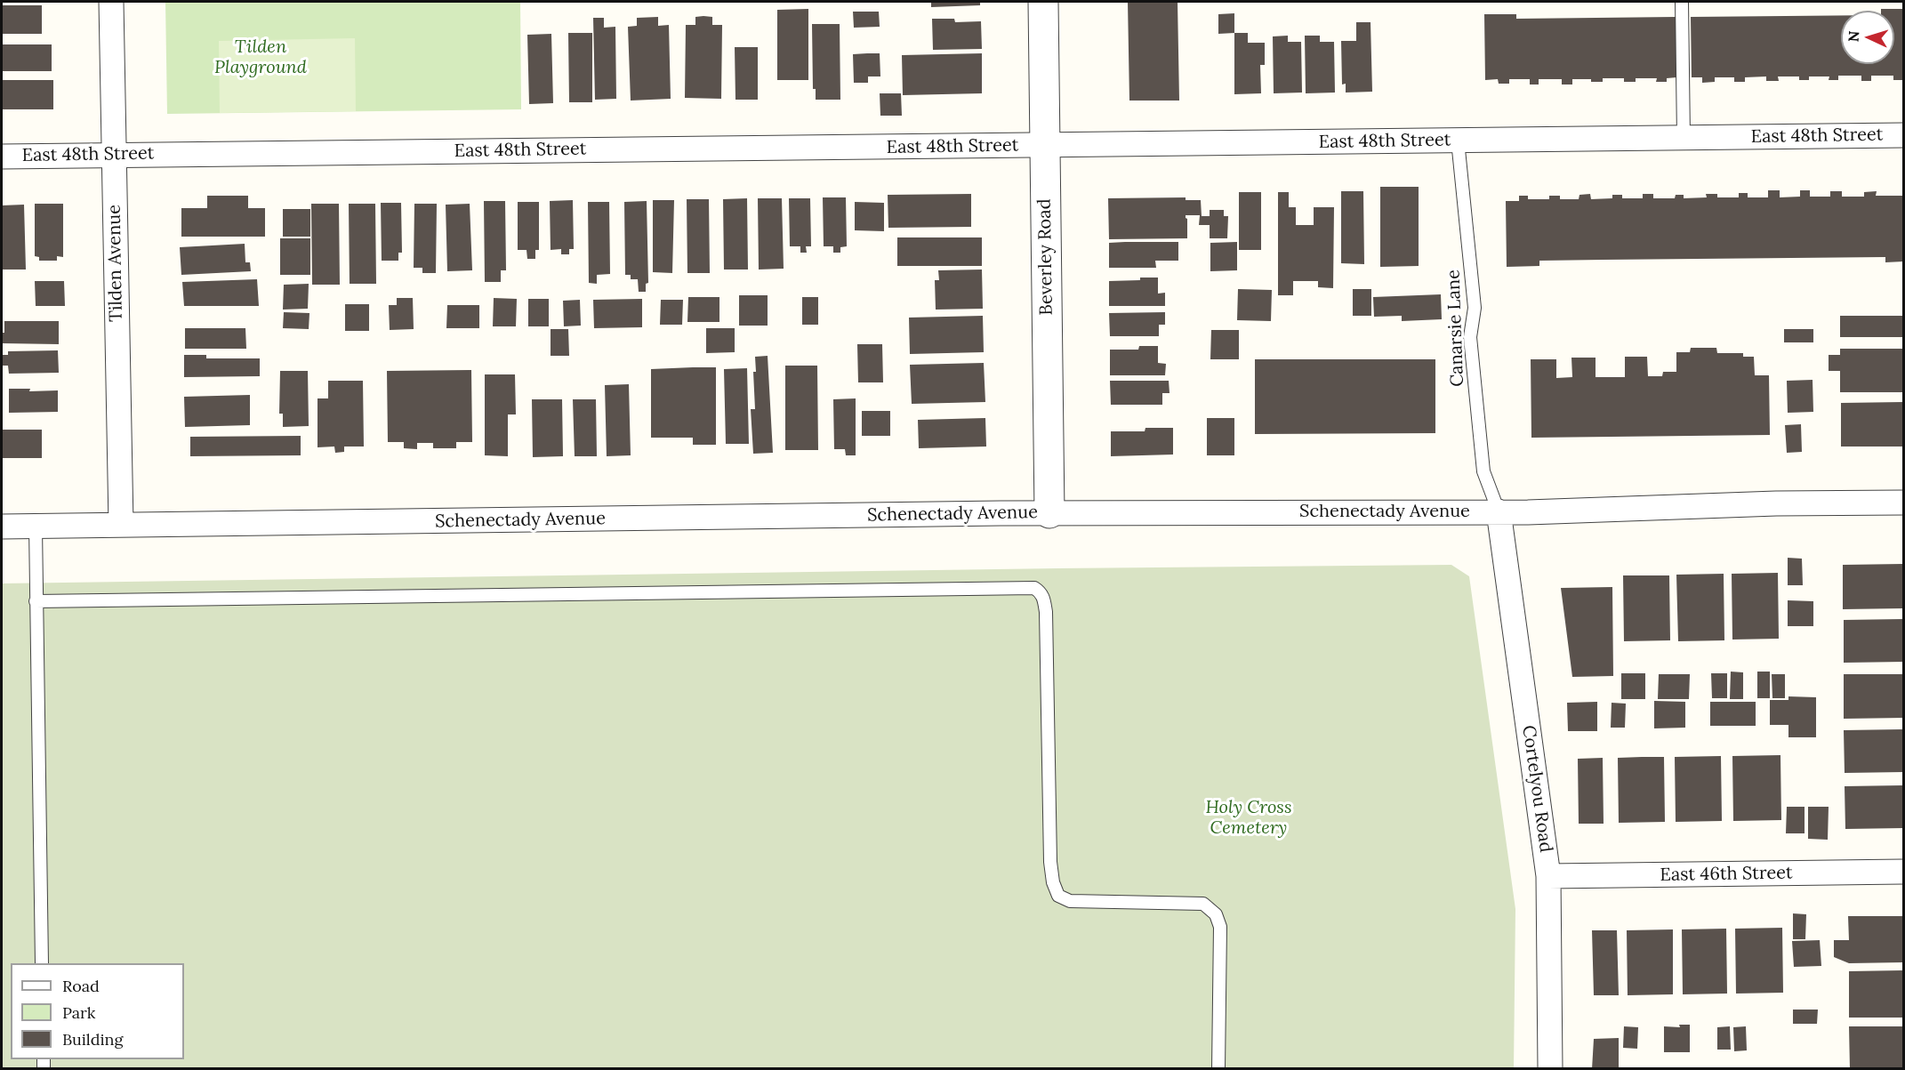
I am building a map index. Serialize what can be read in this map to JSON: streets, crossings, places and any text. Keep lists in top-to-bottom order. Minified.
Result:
{"streets":{"street":["East 48th Street","Beverley Road","Tilden Avenue","Schenectady Avenue","Cortelyou Road","East 46th Street"],"lane":["Canarsie Lane"]},"crossings":[["East 48th Street","Beverley Road"],["East 48th Street","Tilden Avenue"],["East 48th Street","Canarsie Lane"],["Beverley Road","Schenectady Avenue"],["Tilden Avenue","Schenectady Avenue"],["Canarsie Lane","Schenectady Avenue"],["Canarsie Lane","Cortelyou Road"],["Schenectady Avenue","Cortelyou Road"],["Cortelyou Road","East 46th Street"]],"parks":["Tilden Playground","Holy Cross Cemetery"],"legend":["Road","Park","Building"],"north":"left"}
